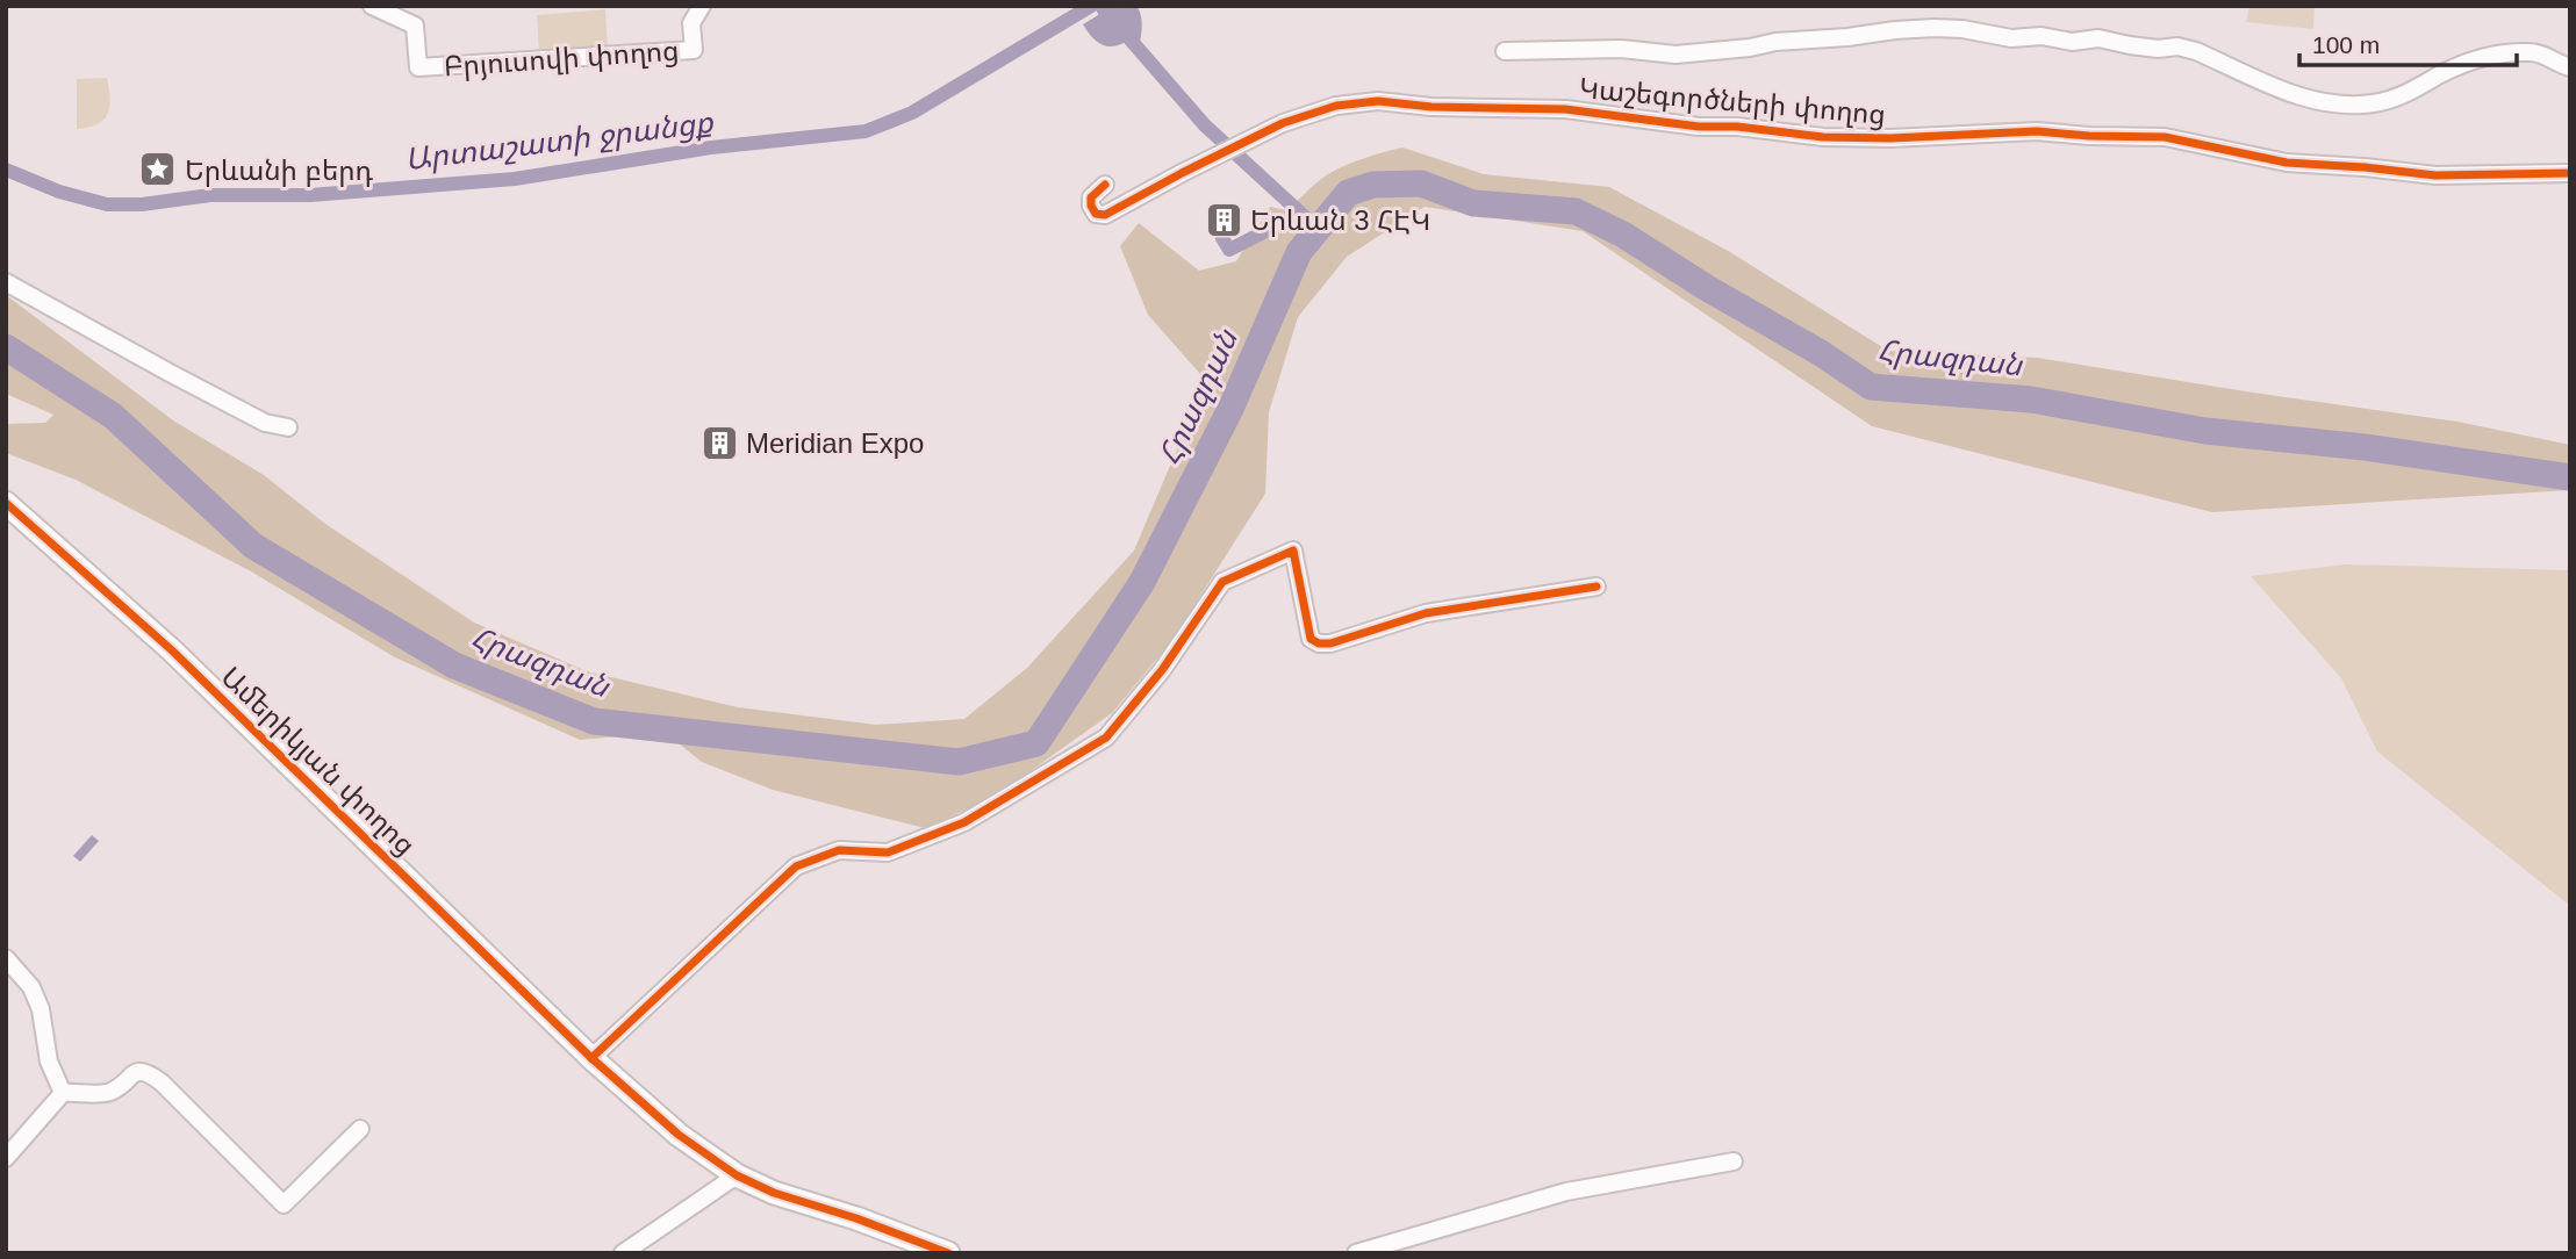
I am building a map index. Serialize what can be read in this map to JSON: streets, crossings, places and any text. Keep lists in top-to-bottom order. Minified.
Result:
{"streets":{"street":["Բրյուսովի փողոց","Կաշեգործների փողոց","Ամերիկյան փողոց"]},"water":["Արտաշատի ջրանցք","Հրազդան"],"places":{"place":["Երևանի բերդ"],"building":["Երևան 3 ՀԷԿ","Meridian Expo"]},"scale_bar":"100 m"}
